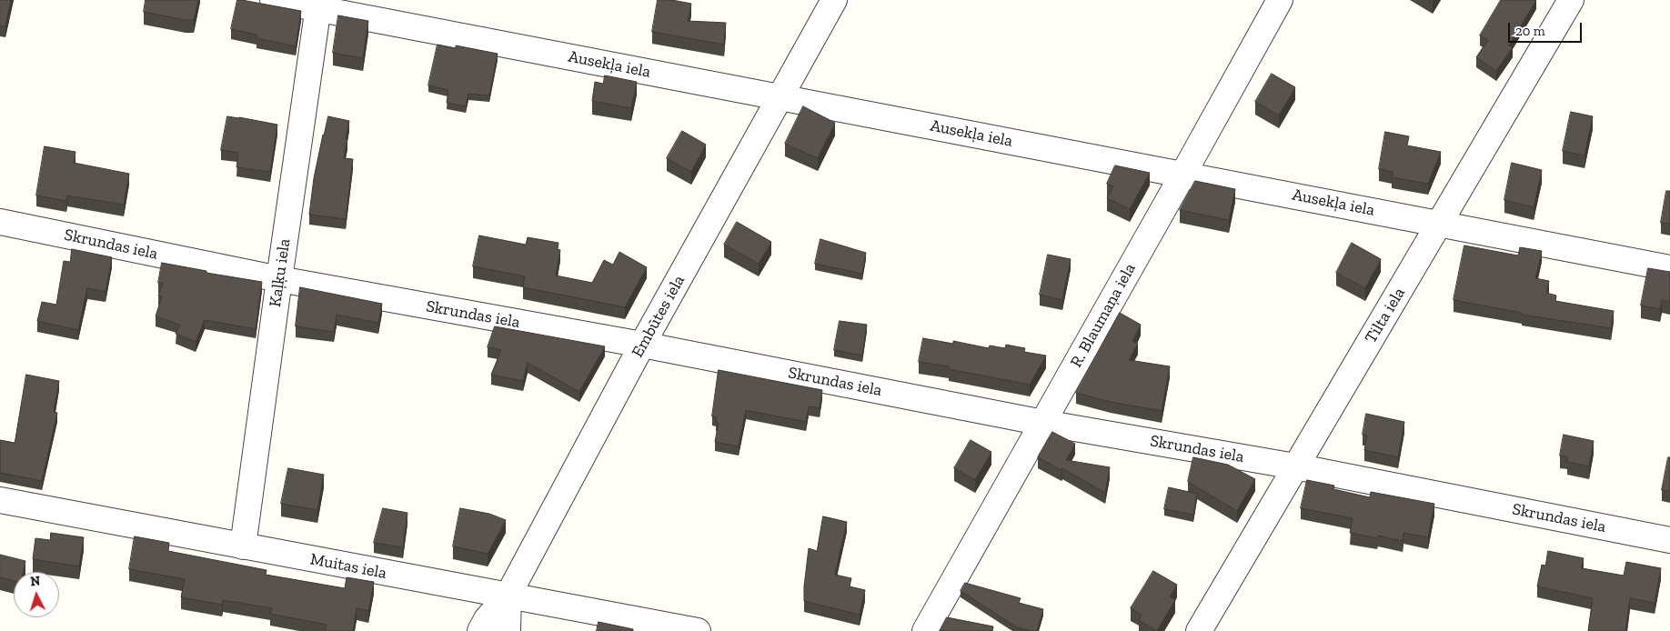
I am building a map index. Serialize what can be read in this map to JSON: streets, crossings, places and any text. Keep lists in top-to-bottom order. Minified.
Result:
{"streets":{"street":["Ausekļa iela","Skrundas iela","Kaļķu iela","R. Blaumaņa iela","Tilta iela","Embūtes iela","Muitas iela"]},"crossings":[["Ausekļa iela","Kaļķu iela"],["Ausekļa iela","R. Blaumaņa iela"],["Ausekļa iela","Tilta iela"],["Ausekļa iela","Embūtes iela"],["Skrundas iela","Kaļķu iela"],["Skrundas iela","R. Blaumaņa iela"],["Skrundas iela","Tilta iela"],["Skrundas iela","Embūtes iela"],["Kaļķu iela","Muitas iela"],["Embūtes iela","Muitas iela"]],"scale_bar":"20 m","north":"top"}
